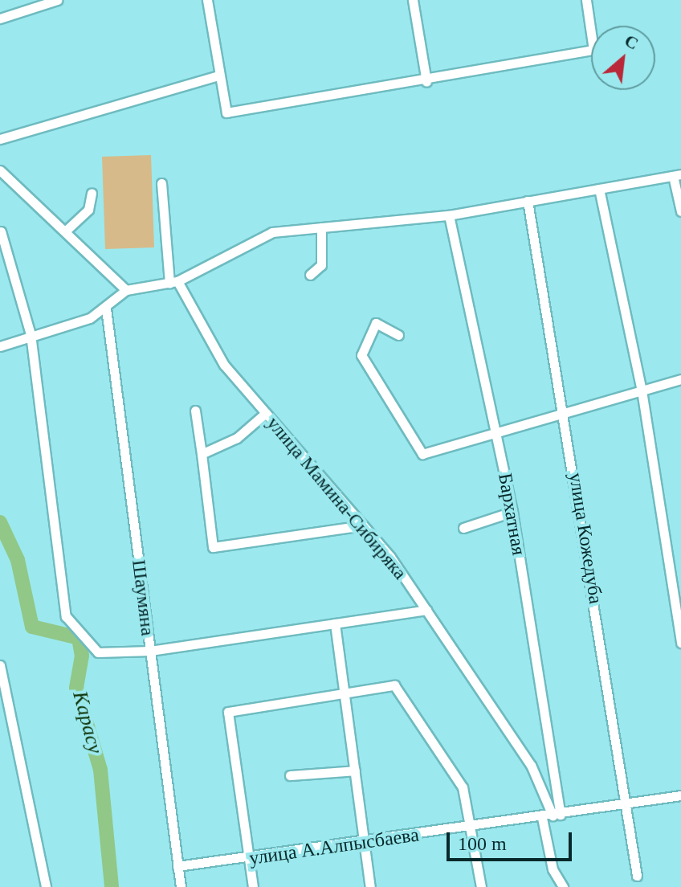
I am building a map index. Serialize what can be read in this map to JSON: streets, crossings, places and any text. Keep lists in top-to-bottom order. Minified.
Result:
{"streets":{"street":["улица Мамина-Сибиряка","Бархатная","улица Кожедуба","Шаумяна","улица А.Алпысбаева"]},"crossings":[["улица Мамина-Сибиряка","Бархатная"],["улица Мамина-Сибиряка","улица А.Алпысбаева"],["Бархатная","улица А.Алпысбаева"],["улица Кожедуба","улица А.Алпысбаева"],["Шаумяна","улица А.Алпысбаева"]],"water":["Карасу"],"scale_bar":"100 m","north":"top right"}
